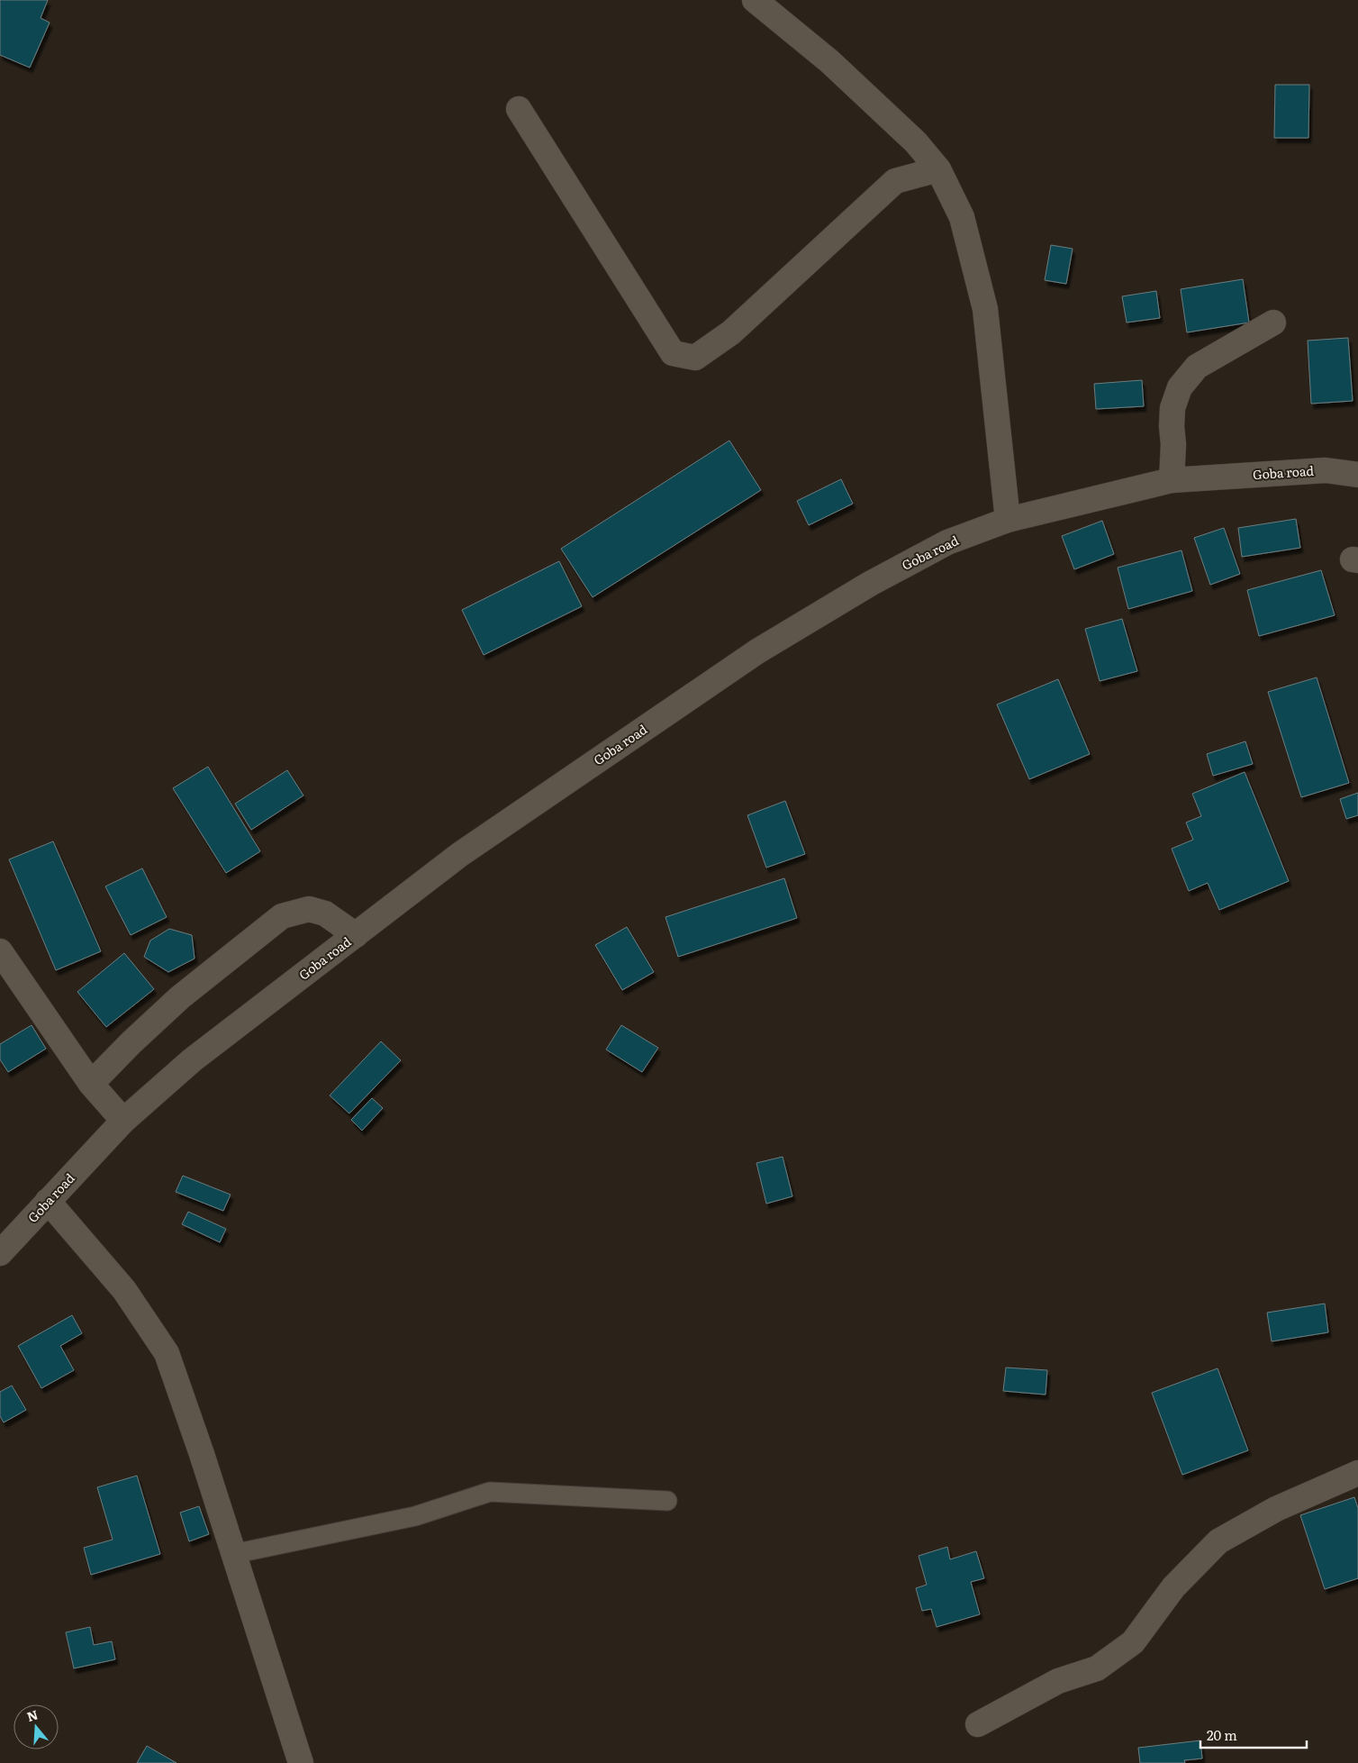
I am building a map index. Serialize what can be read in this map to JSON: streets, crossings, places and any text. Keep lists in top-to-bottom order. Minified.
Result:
{"streets":{"street":["Goba road"]},"scale_bar":"20 m","north":"top"}
